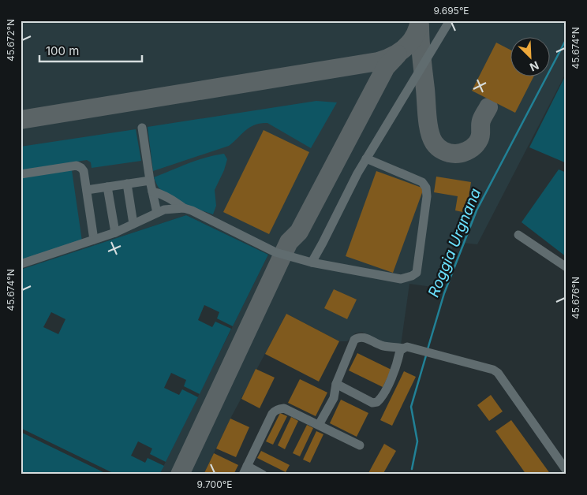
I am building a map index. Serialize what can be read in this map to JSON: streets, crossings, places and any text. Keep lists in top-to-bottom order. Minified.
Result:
{"water":["Roggia Urgnana"],"scale_bar":"100 m","north":"bottom right","coordinates":["9.695°E","45.672°N","45.674°N","45.676°N","9.700°E"]}
